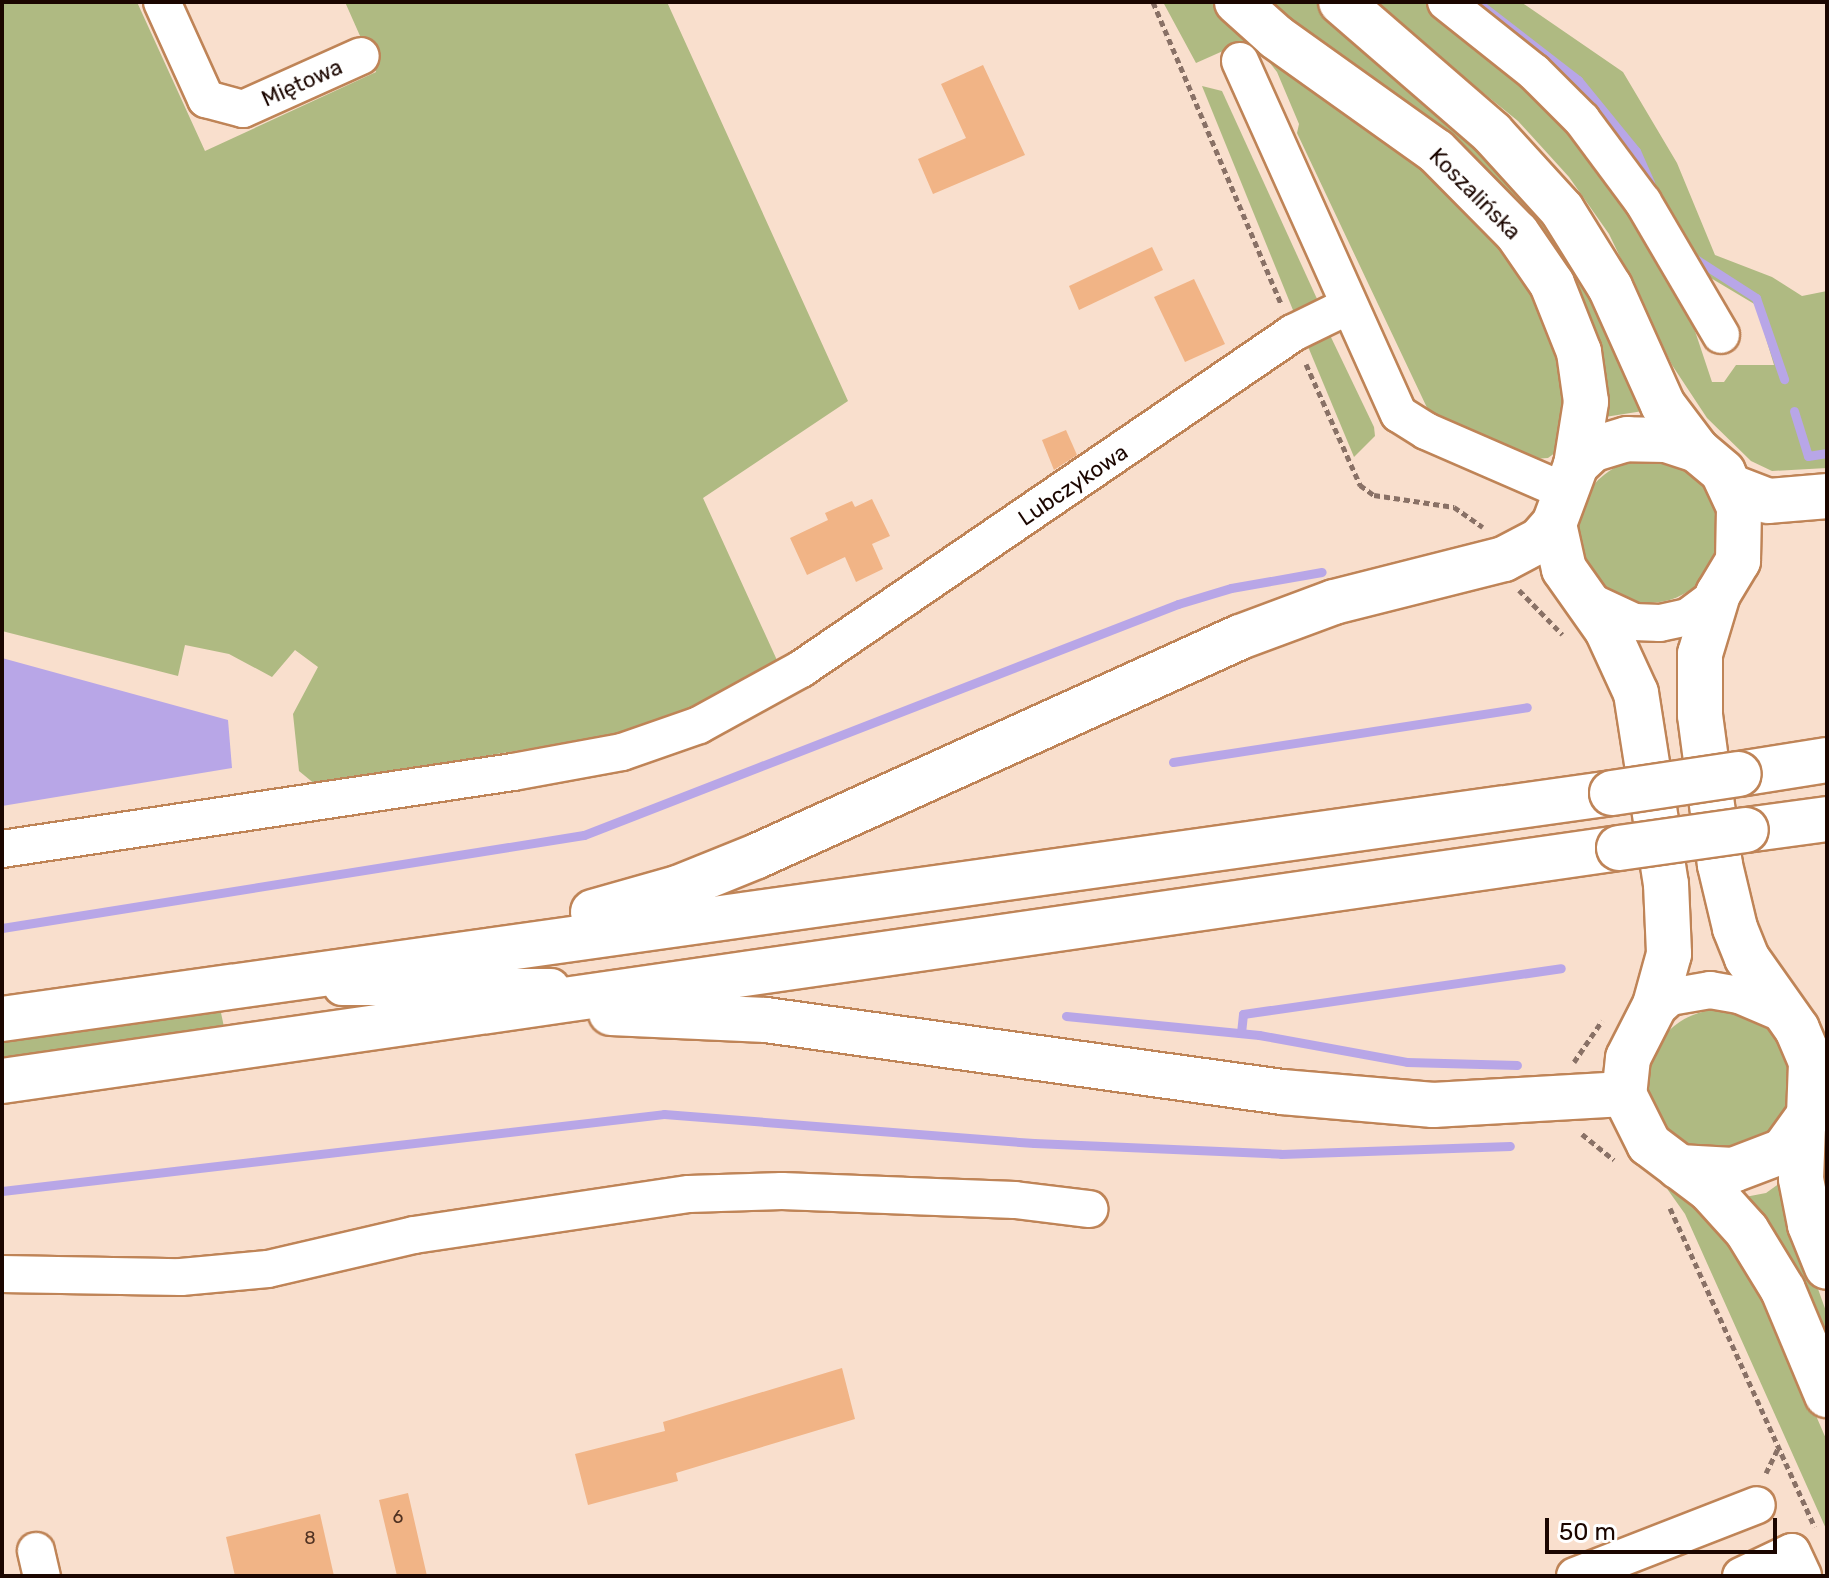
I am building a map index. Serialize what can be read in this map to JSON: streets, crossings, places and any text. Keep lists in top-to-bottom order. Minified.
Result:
{"streets":{"main road":["Koszalińska"],"street":["Miętowa","Lubczykowa"]},"house_numbers":["6","8"],"scale_bar":"50 m"}
